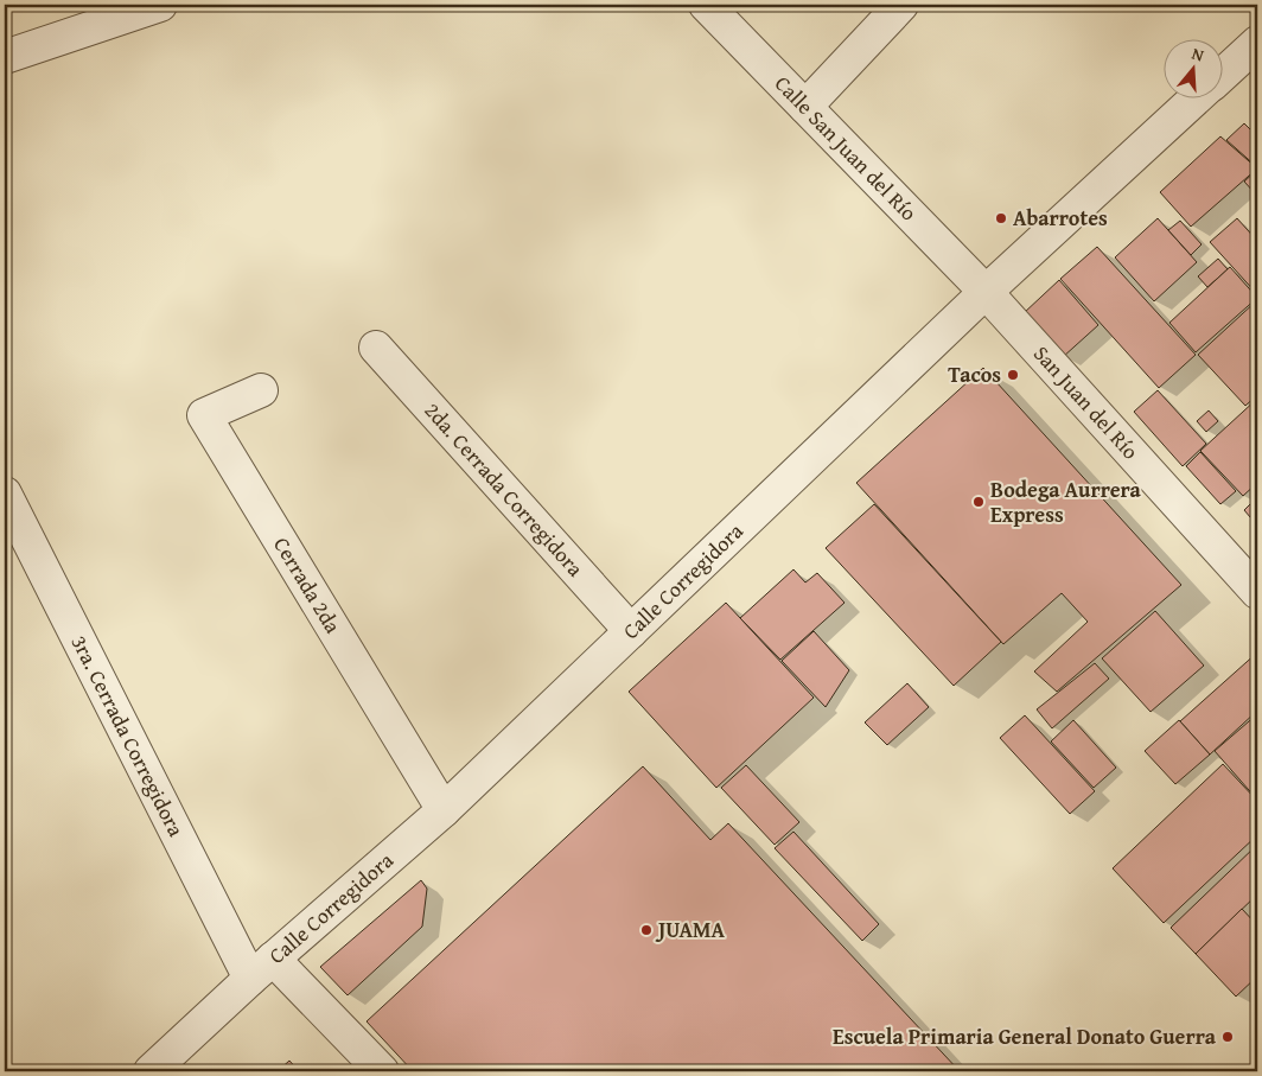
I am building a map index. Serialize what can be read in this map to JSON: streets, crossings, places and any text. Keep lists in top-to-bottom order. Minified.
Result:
{"streets":{"street":["Calle San Juan del Río","San Juan del Río","2da. Cerrada Corregidora","Calle Corregidora","Cerrada 2da","3ra. Cerrada Corregidora"]},"crossings":[["Calle San Juan del Río","San Juan del Río"],["Calle San Juan del Río","Calle Corregidora"],["San Juan del Río","Calle Corregidora"],["2da. Cerrada Corregidora","Calle Corregidora"],["Calle Corregidora","Cerrada 2da"],["Calle Corregidora","3ra. Cerrada Corregidora"]],"places":["Abarrotes","Tacos","Bodega Aurrera Express","JUAMA","Escuela Primaria General Donato Guerra"],"north":"top"}
